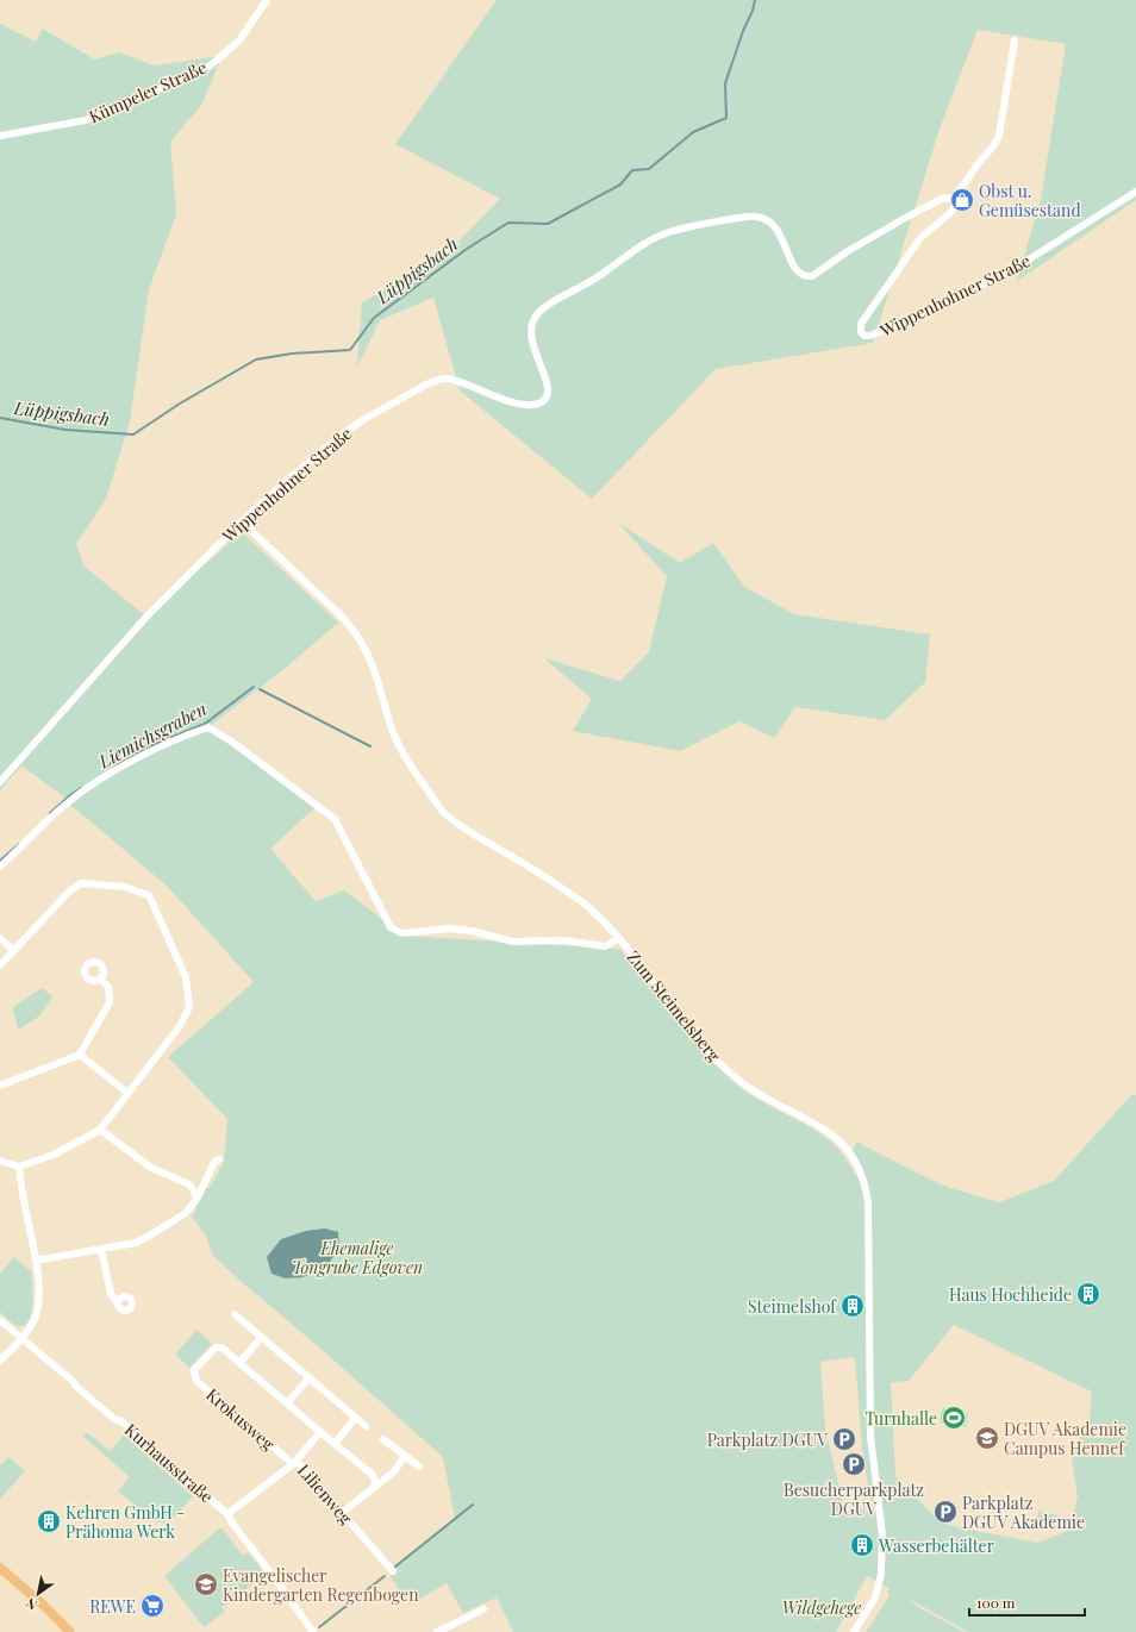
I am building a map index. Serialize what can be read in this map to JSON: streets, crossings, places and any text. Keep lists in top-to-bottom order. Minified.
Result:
{"streets":{"street":["Kümpeler Straße","Wippenhohner Straße","Zum Steimelsberg","Krokusweg","Kurhausstraße","Lilienweg"]},"crossings":[["Wippenhohner Straße","Zum Steimelsberg"],["Krokusweg","Lilienweg"],["Kurhausstraße","Lilienweg"]],"water":["Lüppigsbach","Liemichsgraben"],"parks":["Ehemalige Tongrube Edgoven","Wildgehege"],"places":{"shop":["Obst u. Gemüsestand"],"building":["Haus Hochheide","Steimelshof","Kehren GmbH - Prähoma Werk","Wasserbehälter"],"sports":["Turnhalle"],"school or university":["DGUV Akademie Campus Hennef","Evangelischer Kindergarten Regenbogen"],"parking":["Parkplatz DGUV","Besucherparkplatz DGUV","Parkplatz DGUV Akademie"],"supermarket":["REWE"]},"scale_bar":"100 m","north":"bottom left"}
